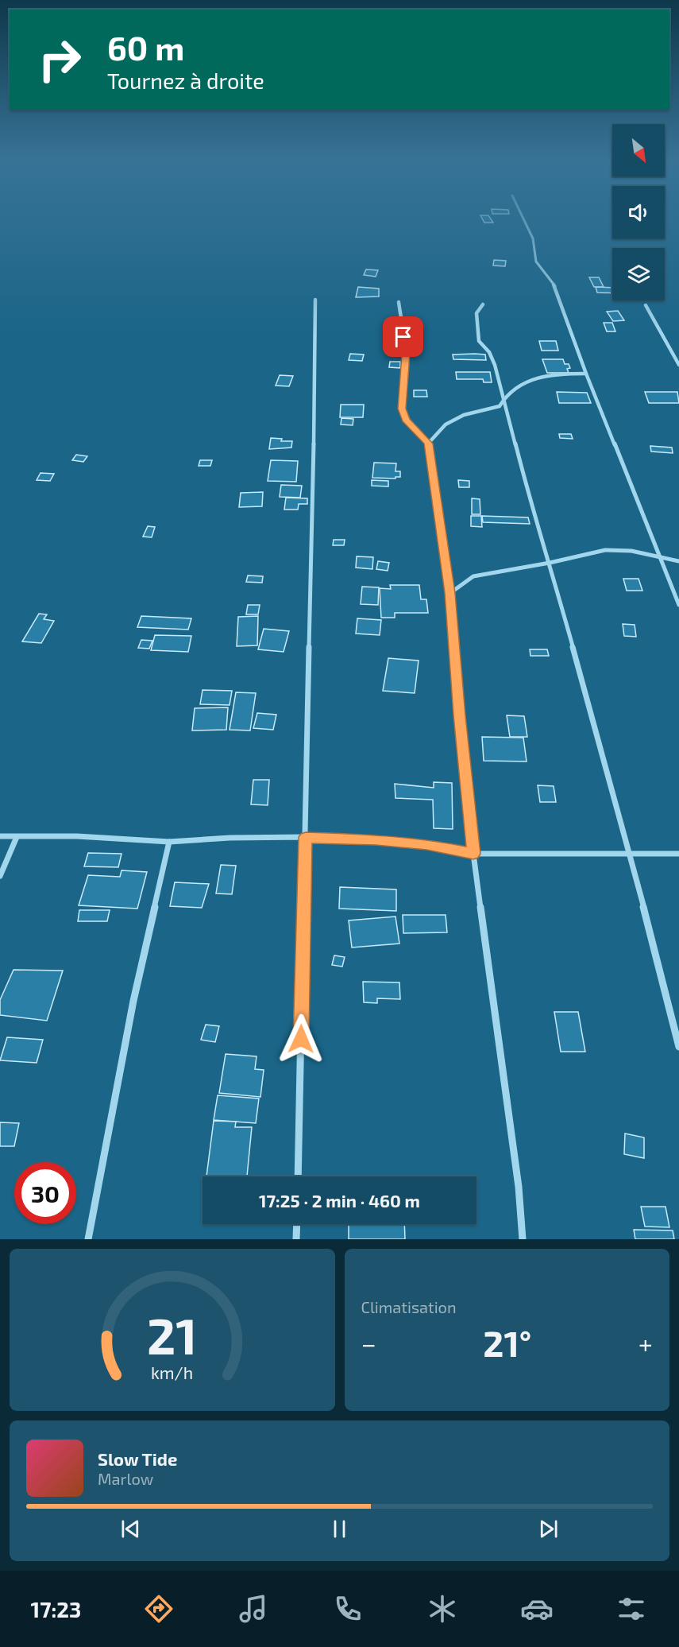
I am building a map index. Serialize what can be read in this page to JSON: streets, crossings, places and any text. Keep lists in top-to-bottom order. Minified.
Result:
{"north":"bottom right","page":{"turn":["60 m","Tournez à droite"],"limit":"30","trip":"17:25 · 2 min · 460 m","tile":"Climatisation","heat":["−","21°","+"],"song":["Slow Tide","Marlow"],"tabs":"17:23","gauge":["21","km/h"]}}
